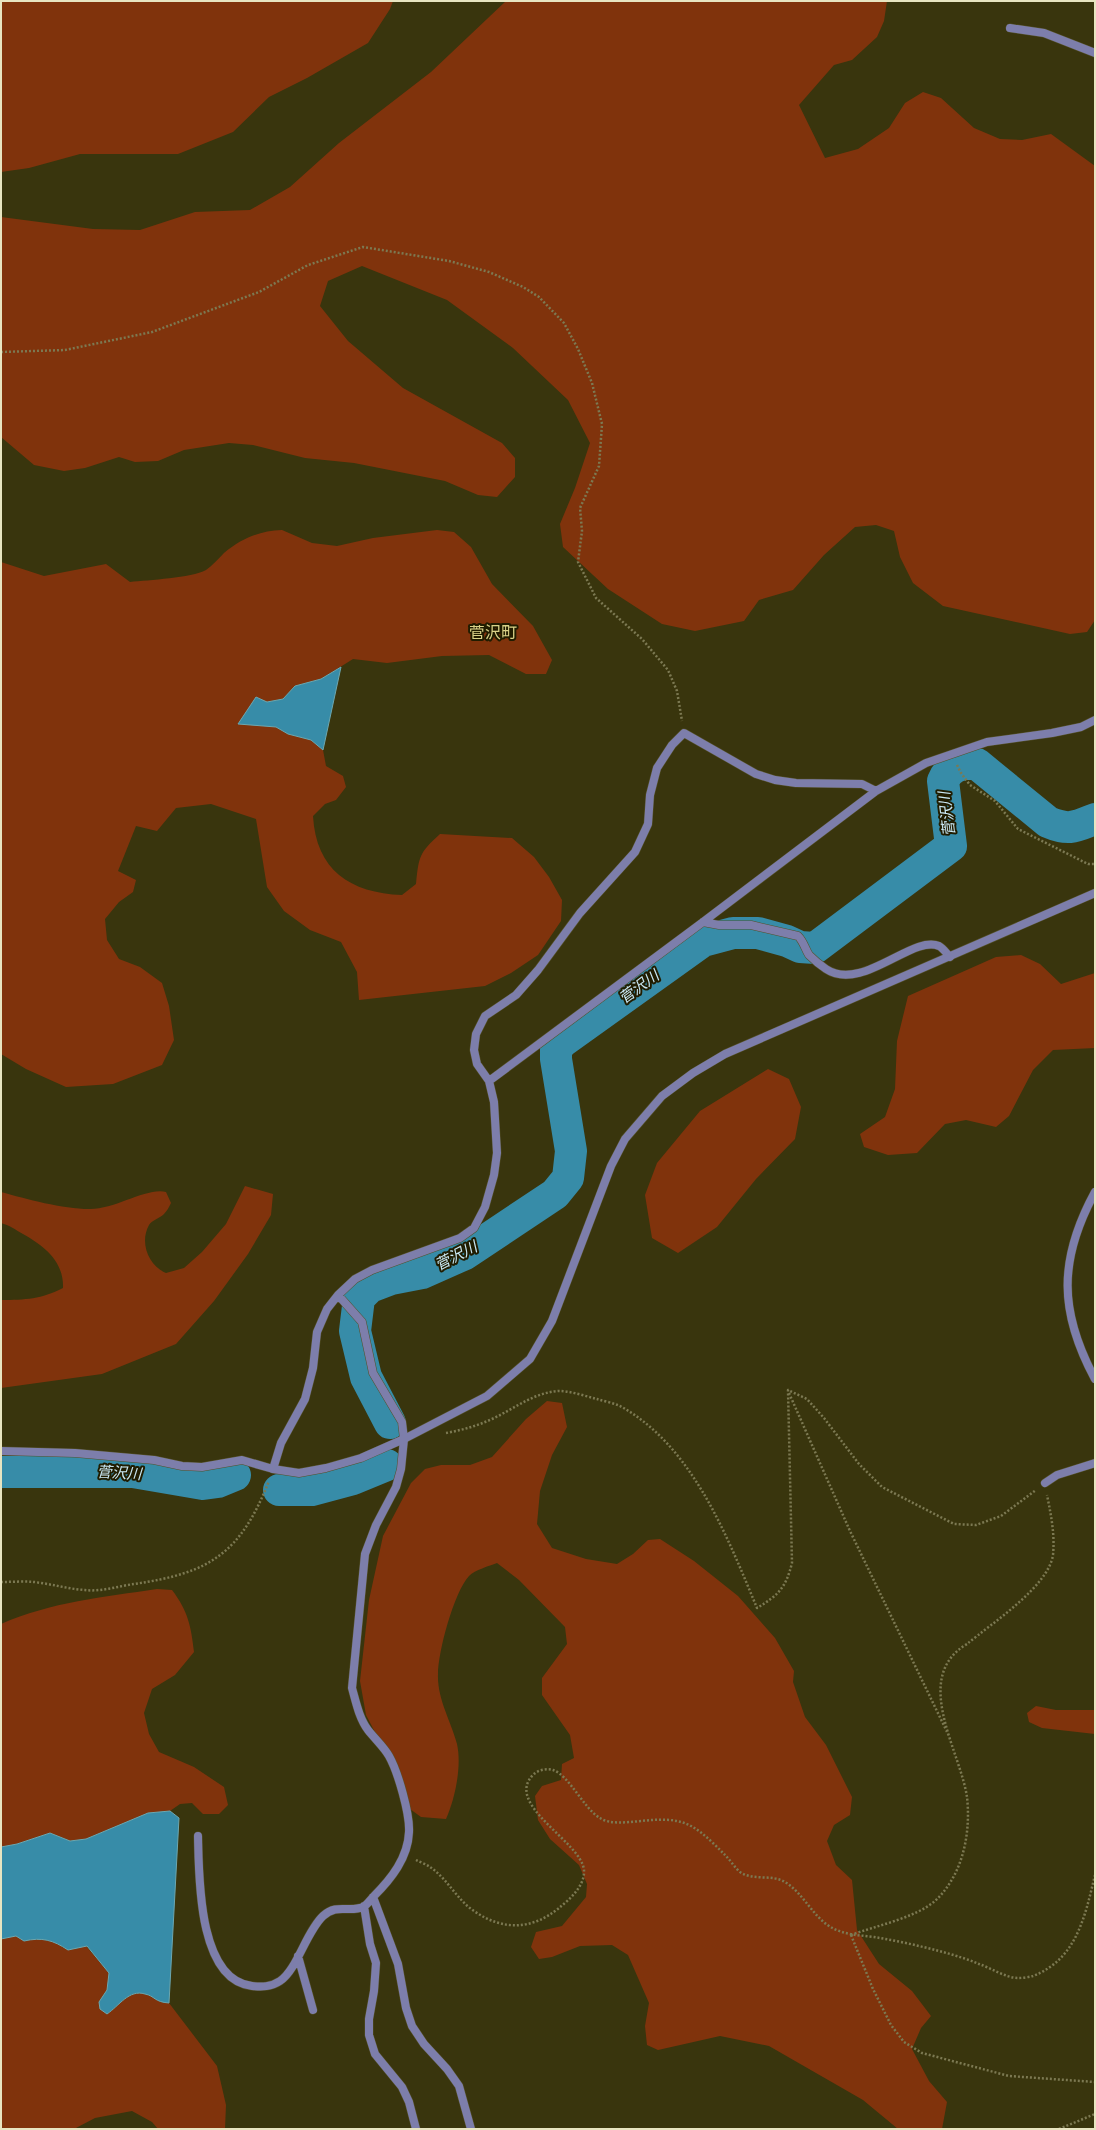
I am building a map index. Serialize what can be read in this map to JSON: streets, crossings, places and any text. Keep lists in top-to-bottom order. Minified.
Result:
{"districts":["菅沢町"],"water":["菅沢川"]}
